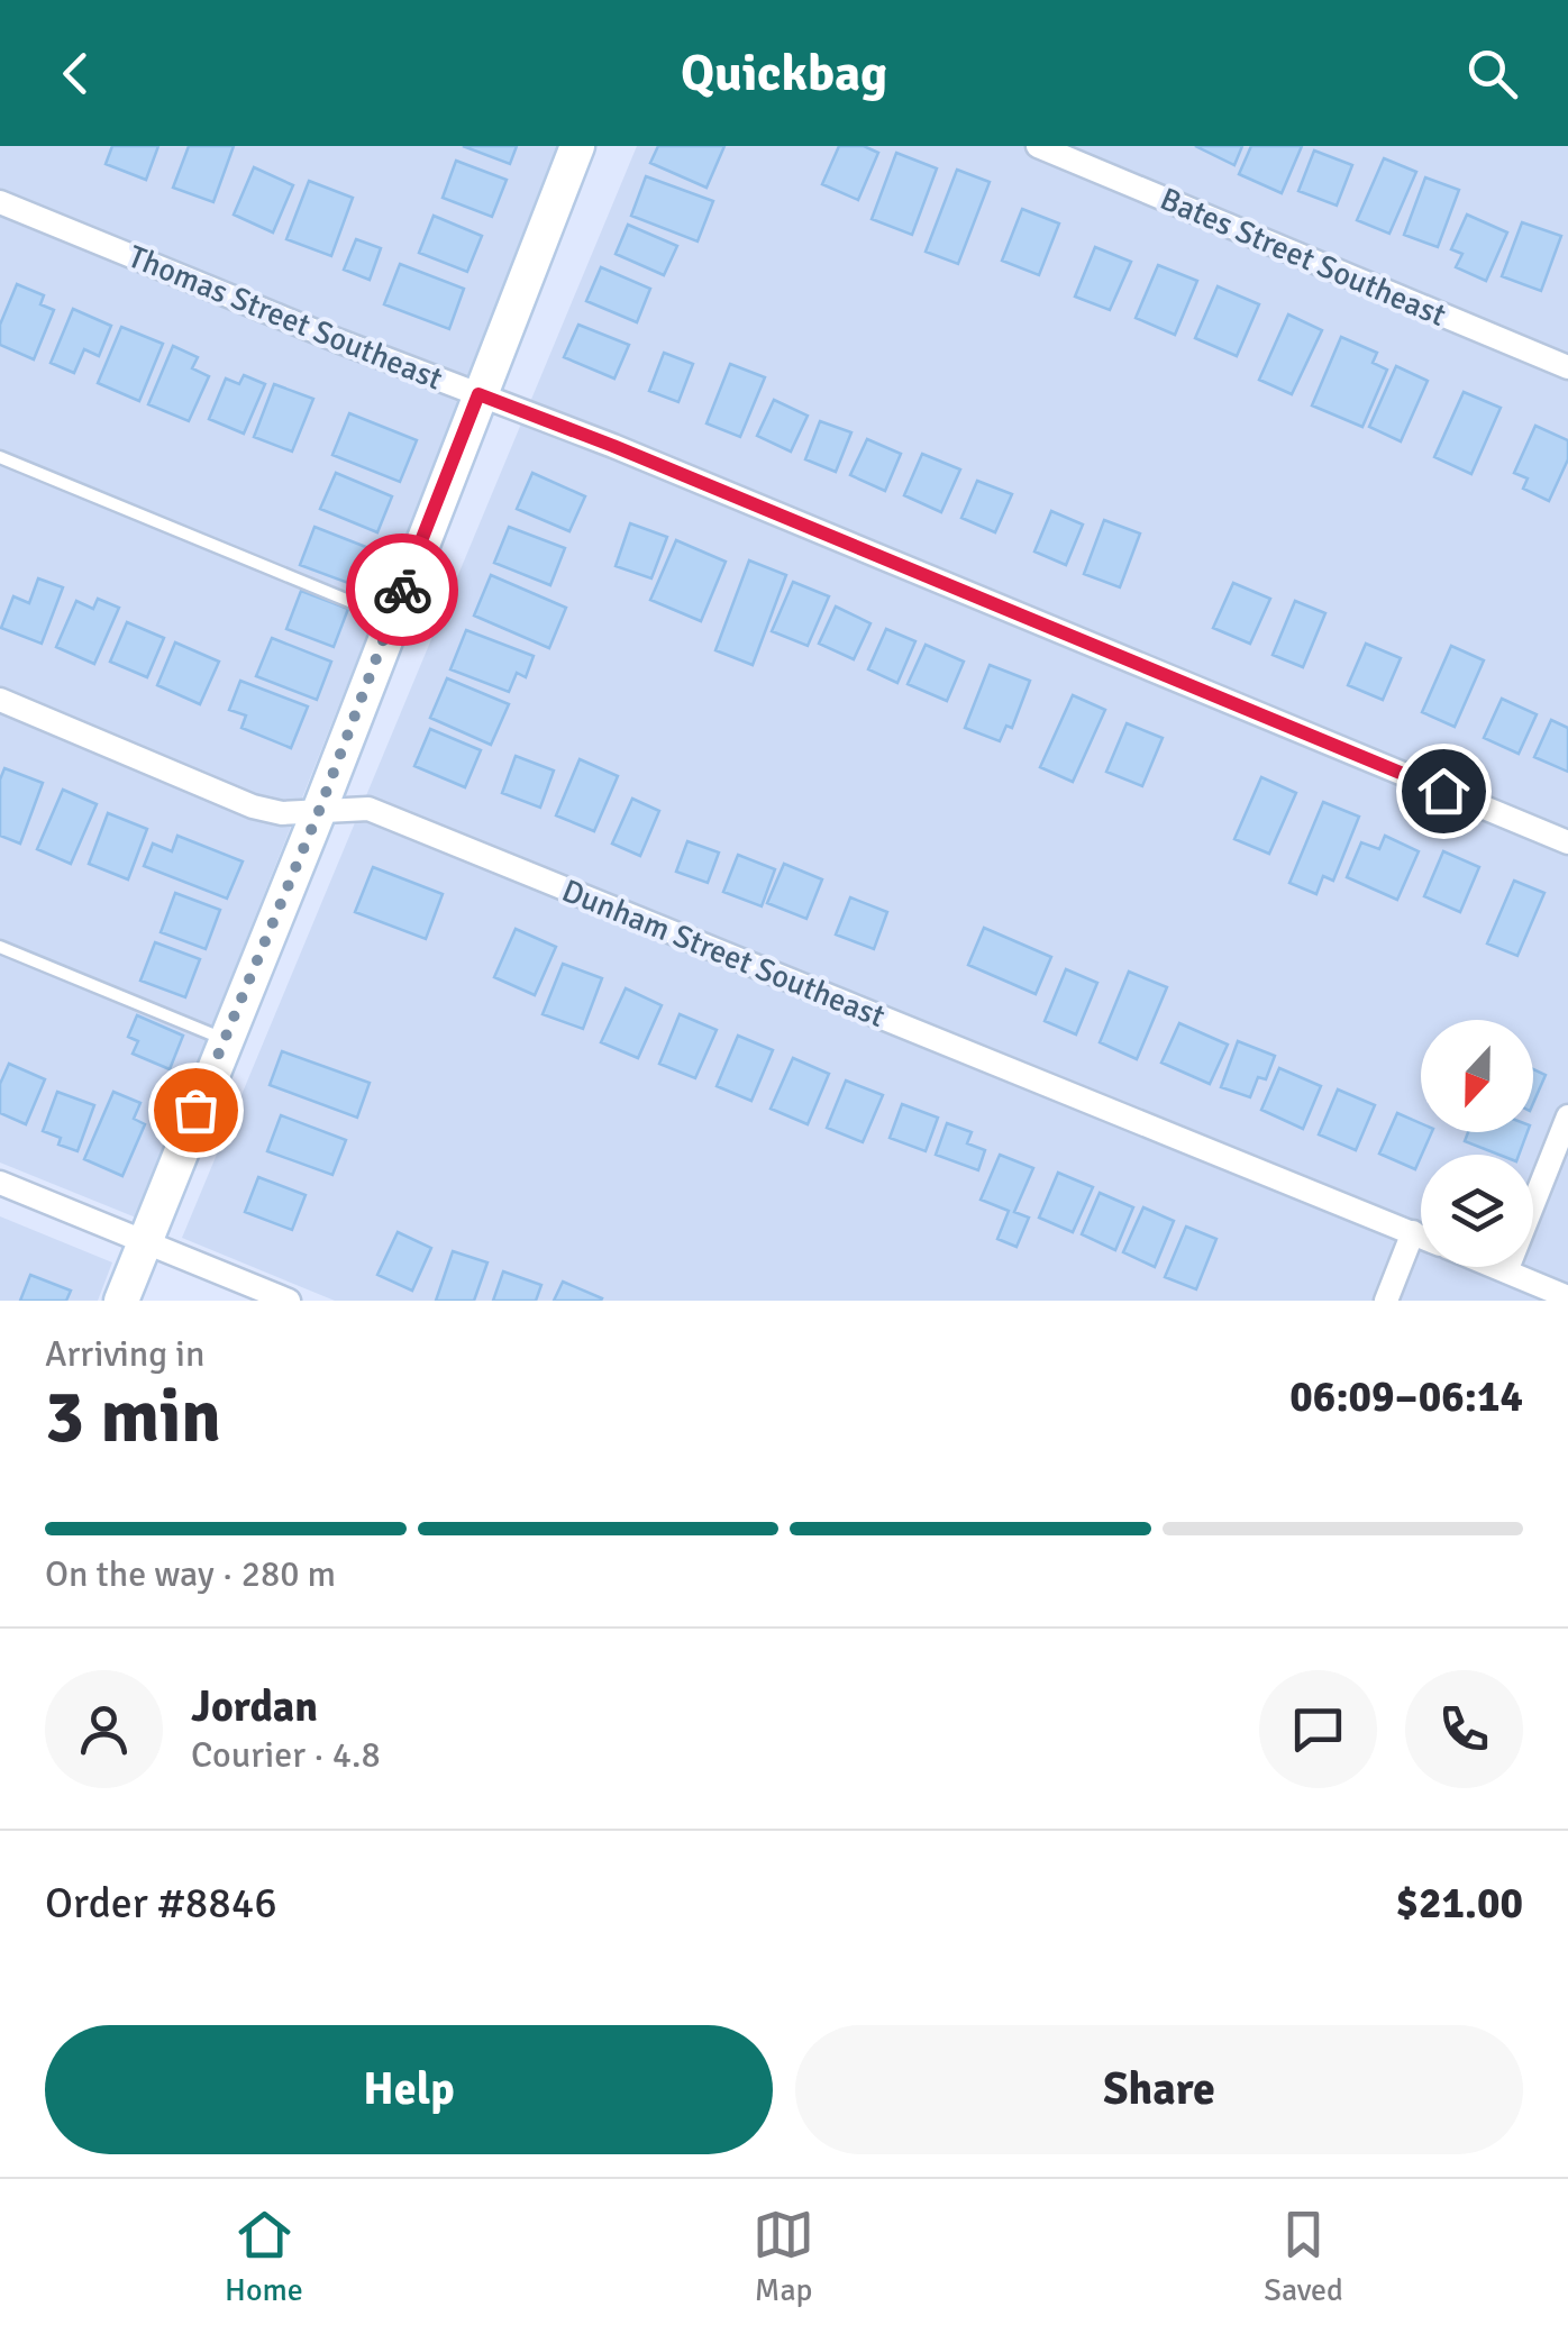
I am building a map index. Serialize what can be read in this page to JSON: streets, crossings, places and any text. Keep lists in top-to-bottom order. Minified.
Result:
{"streets":{"street":["Bates Street Southeast","Thomas Street Southeast","Dunham Street Southeast"]},"north":"bottom","page":{"header":"Quickbag","heading":["3 min","Arriving in","06:09–06:14"],"panel":["Jordan","Courier · 4.8","Order #8846","$21.00"],"bar":"On the way · 280 m","buttons":["Help","Share"],"tabs":["Home","Map","Saved"]}}
